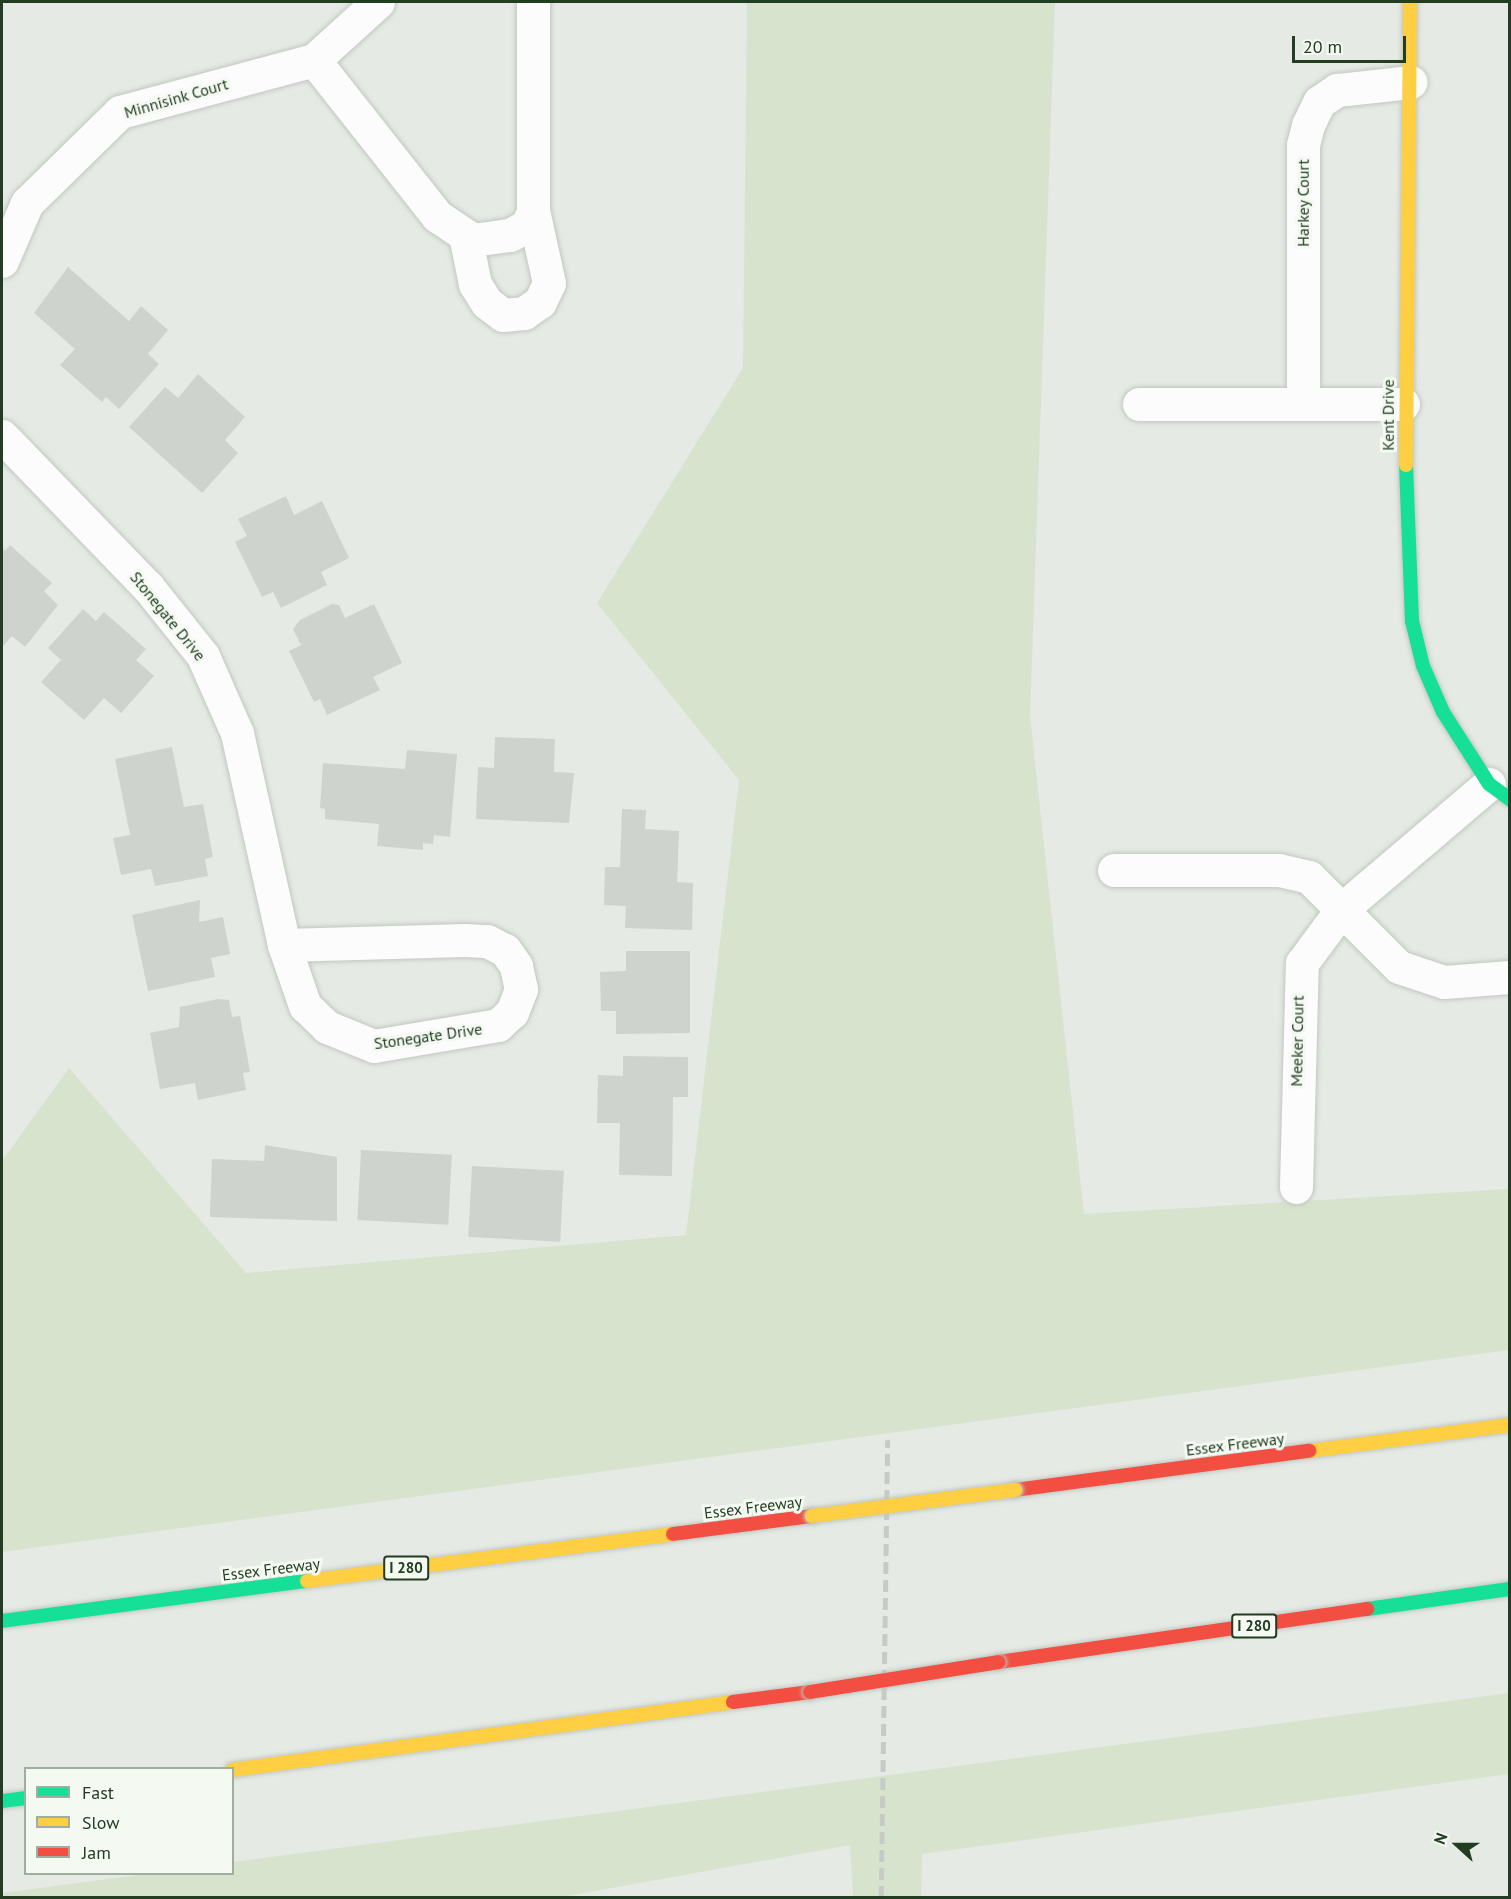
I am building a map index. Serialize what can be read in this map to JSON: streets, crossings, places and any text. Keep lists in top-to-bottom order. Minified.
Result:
{"streets":{"main road":["Kent Drive","Essex Freeway","I 280"],"street":["Minnisink Court","Harkey Court","Stonegate Drive","Meeker Court"]},"crossings":[["Harkey Court","Kent Drive"],["Kent Drive","Meeker Court"]],"legend":["Fast","Slow","Jam"],"scale_bar":"20 m","north":"left"}
